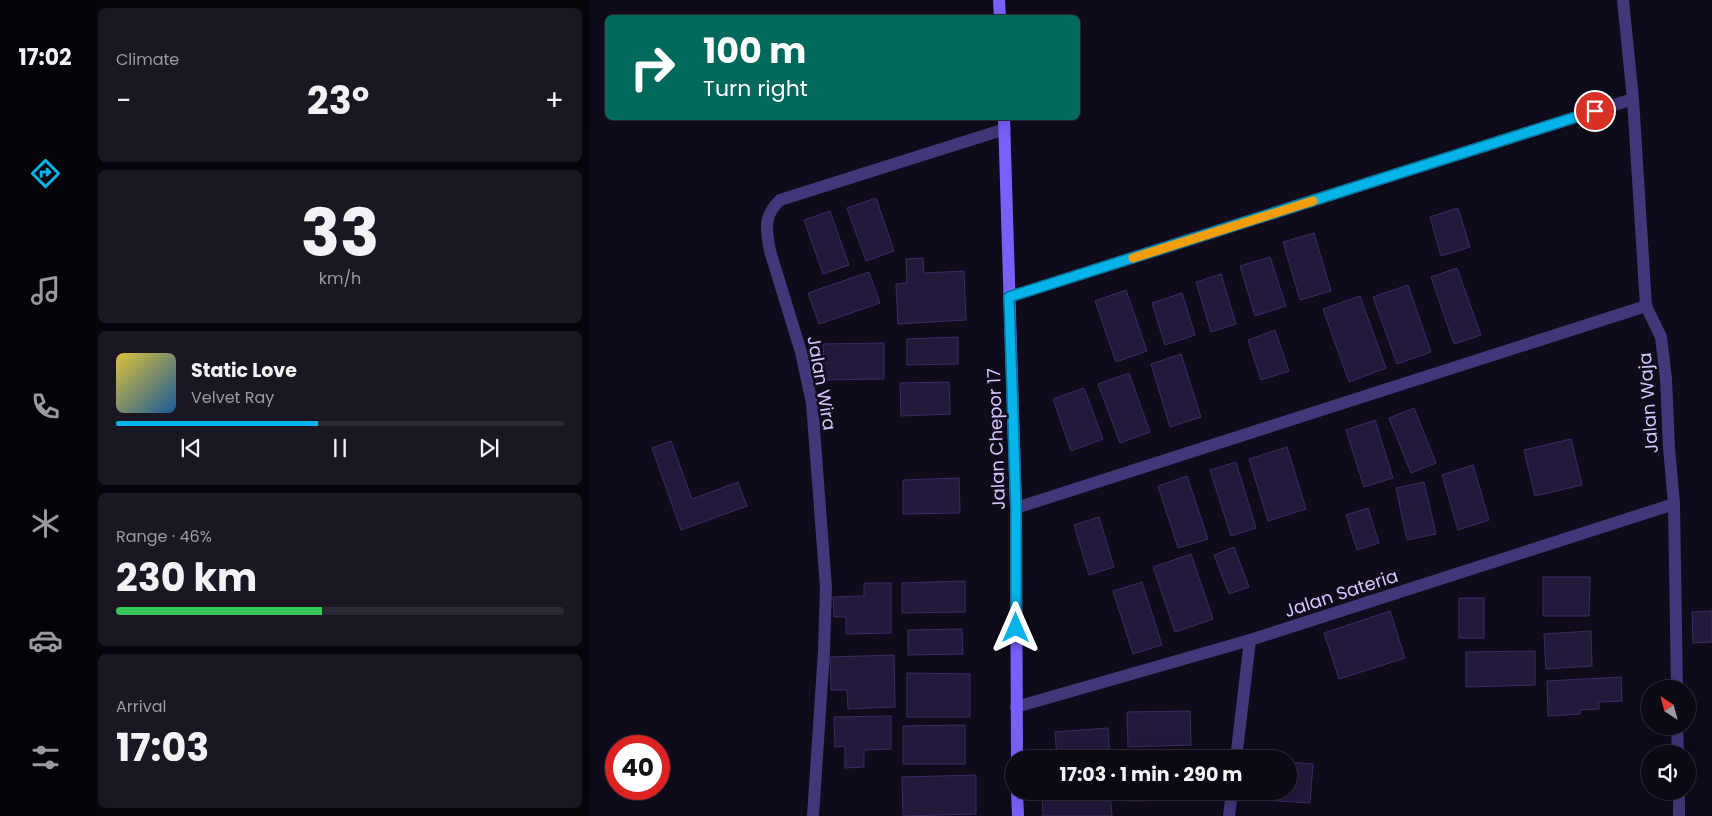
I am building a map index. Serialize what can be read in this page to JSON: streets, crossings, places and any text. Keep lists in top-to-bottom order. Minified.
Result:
{"streets":{"street":["Jalan Wira","Jalan Waja","Jalan Chepor 17","Jalan Sateria"]},"crossings":[["Jalan Wira","Jalan Chepor 17"],["Jalan Waja","Jalan Sateria"],["Jalan Chepor 17","Jalan Sateria"]],"north":"top left","page":{"tabs":"17:02","tile":["Climate",["33","km/h"],["Range · 46%","230 km"],["Arrival","17:03"]],"turn":["100 m","Turn right"],"heat":["−","23°","+"],"song":["Static Love","Velvet Ray"],"limit":"40","trip":"17:03 · 1 min · 290 m"}}
